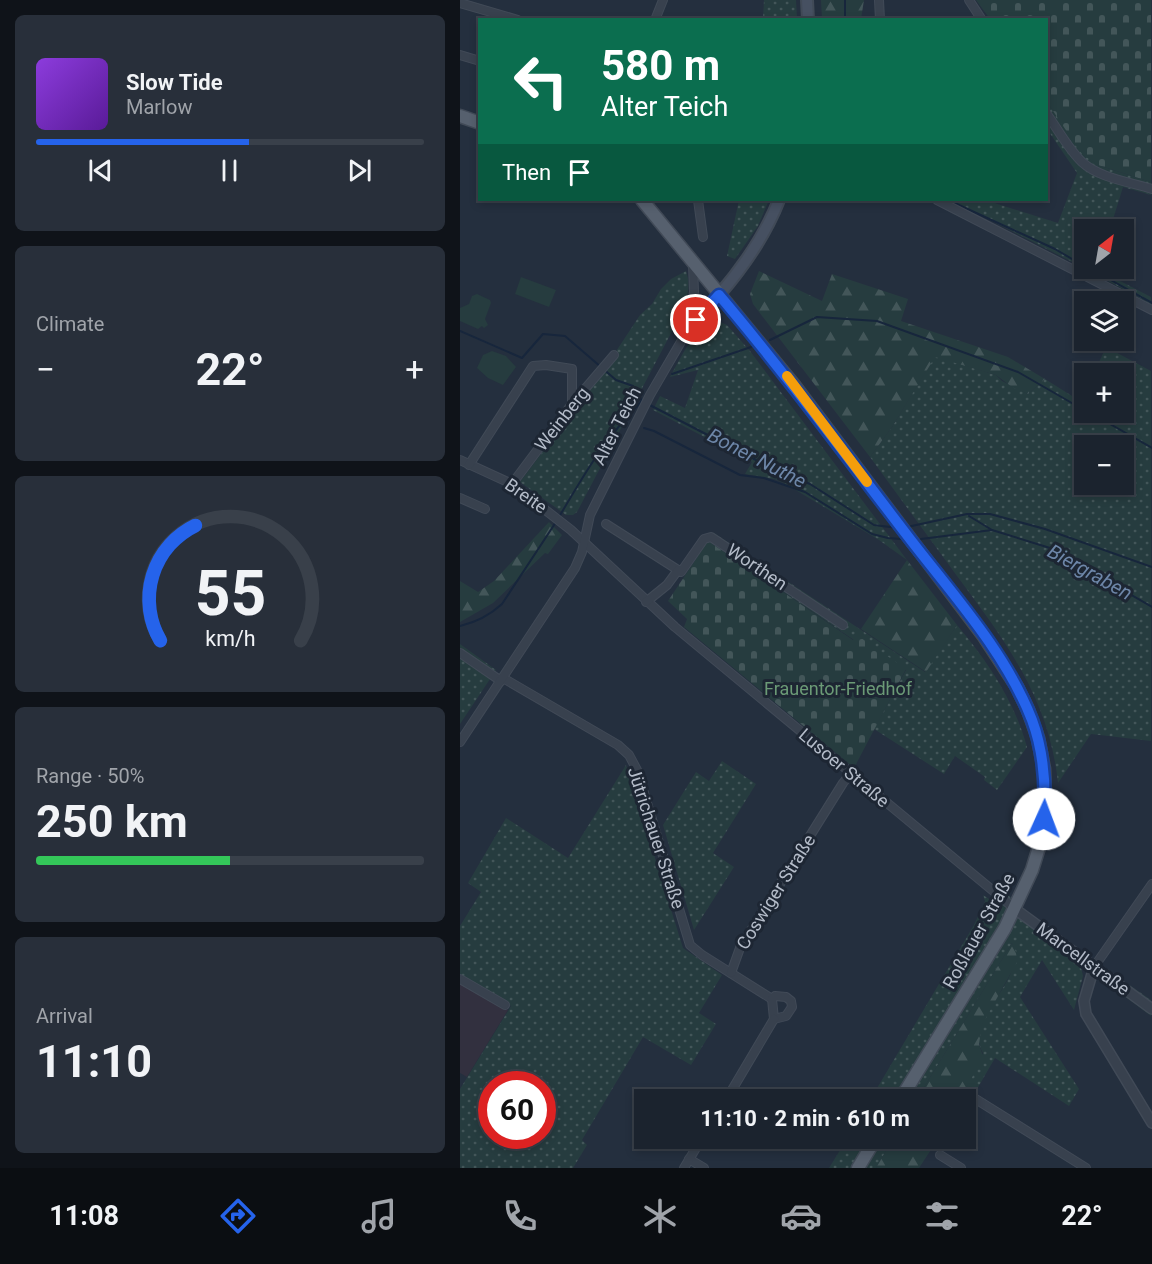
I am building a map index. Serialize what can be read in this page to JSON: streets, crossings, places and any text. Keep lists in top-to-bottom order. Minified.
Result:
{"streets":{"main road":["Alter Teich","Roßlauer Straße"],"street":["Weinberg","Breite","Worthen","Lusoer Straße","Jütrichauer Straße","Coswiger Straße","Marcellstraße"]},"crossings":[["Weinberg","Breite"],["Alter Teich","Breite"],["Alter Teich","Jütrichauer Straße"],["Alter Teich","Roßlauer Straße"],["Breite","Lusoer Straße"],["Lusoer Straße","Coswiger Straße"],["Lusoer Straße","Roßlauer Straße"],["Lusoer Straße","Marcellstraße"],["Jütrichauer Straße","Coswiger Straße"],["Roßlauer Straße","Marcellstraße"]],"water":["Boner Nuthe","Biergraben"],"parks":["Frauentor-Friedhof"],"north":"top right","page":{"turn":["580 m","Alter Teich"],"song":["Slow Tide","Marlow"],"then":"Then","map_buttons":["+","−"],"tile":["Climate",["Range · 50%","250 km"],["Arrival","11:10"]],"heat":["−","22°","+"],"limit":"60","trip":"11:10 · 2 min · 610 m","tabs":["11:08","22°"],"gauge":["55","km/h"]}}
